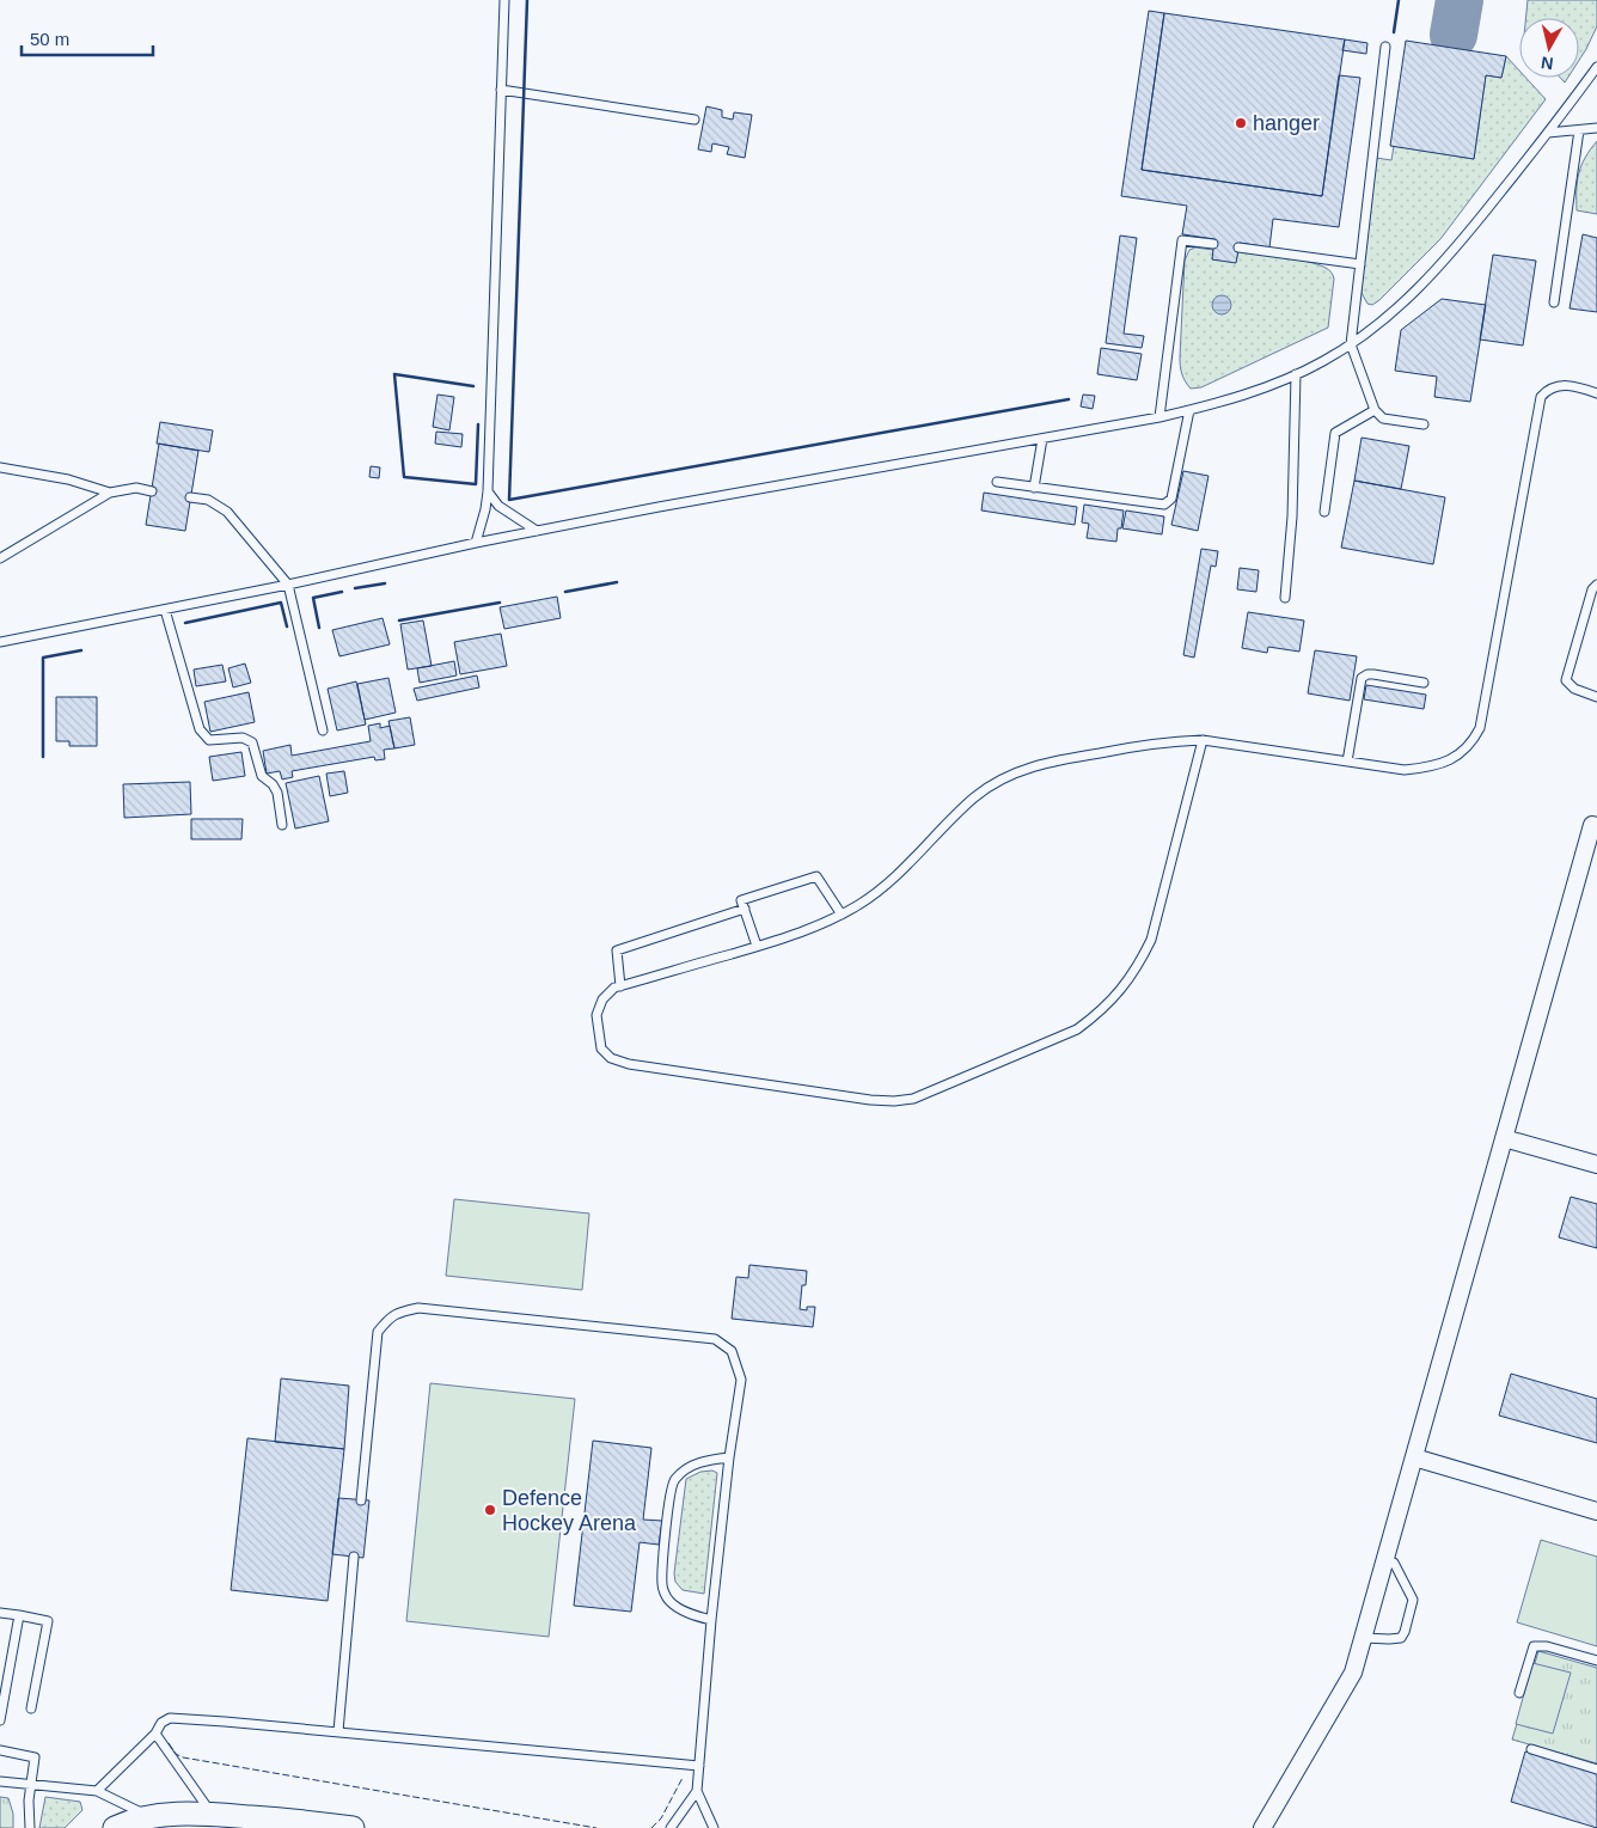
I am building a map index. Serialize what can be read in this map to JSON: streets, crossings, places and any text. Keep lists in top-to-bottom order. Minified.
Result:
{"places":["hanger","Defence Hockey Arena"],"scale_bar":"50 m","north":"bottom"}
